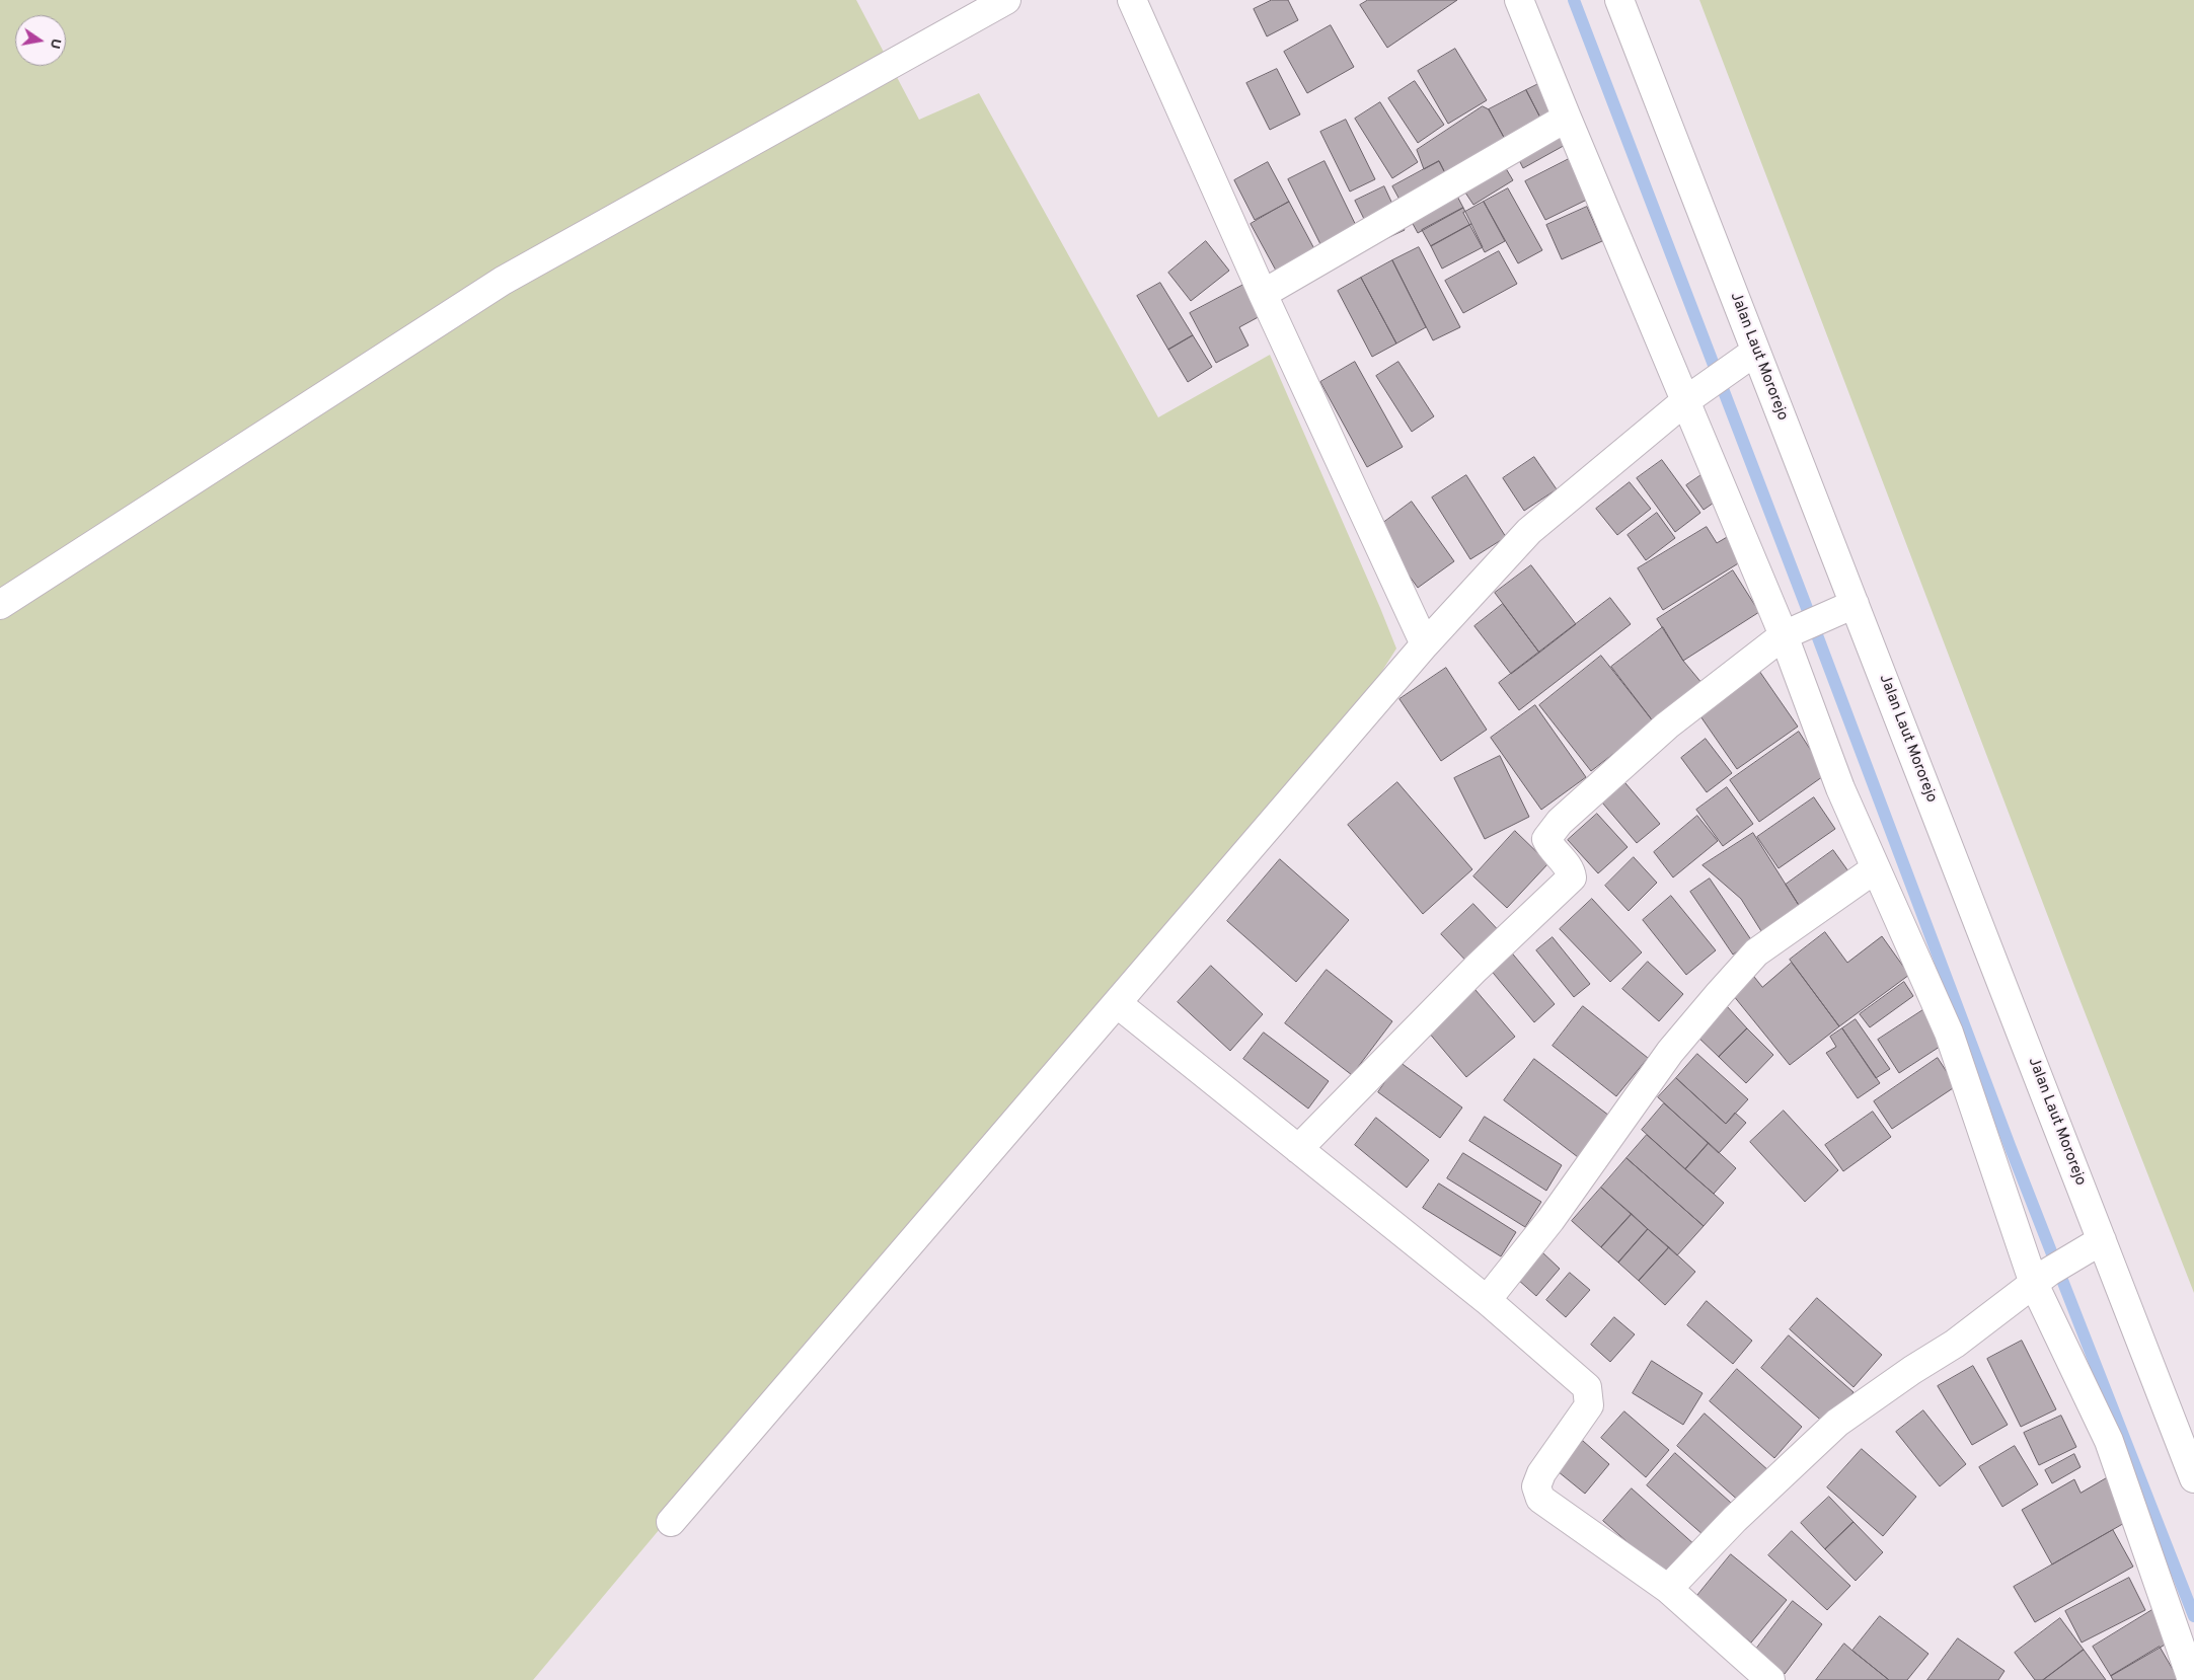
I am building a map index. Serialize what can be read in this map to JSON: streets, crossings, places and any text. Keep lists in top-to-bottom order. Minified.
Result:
{"streets":{"street":["Jalan Laut Mororejo"]},"north":"right"}
